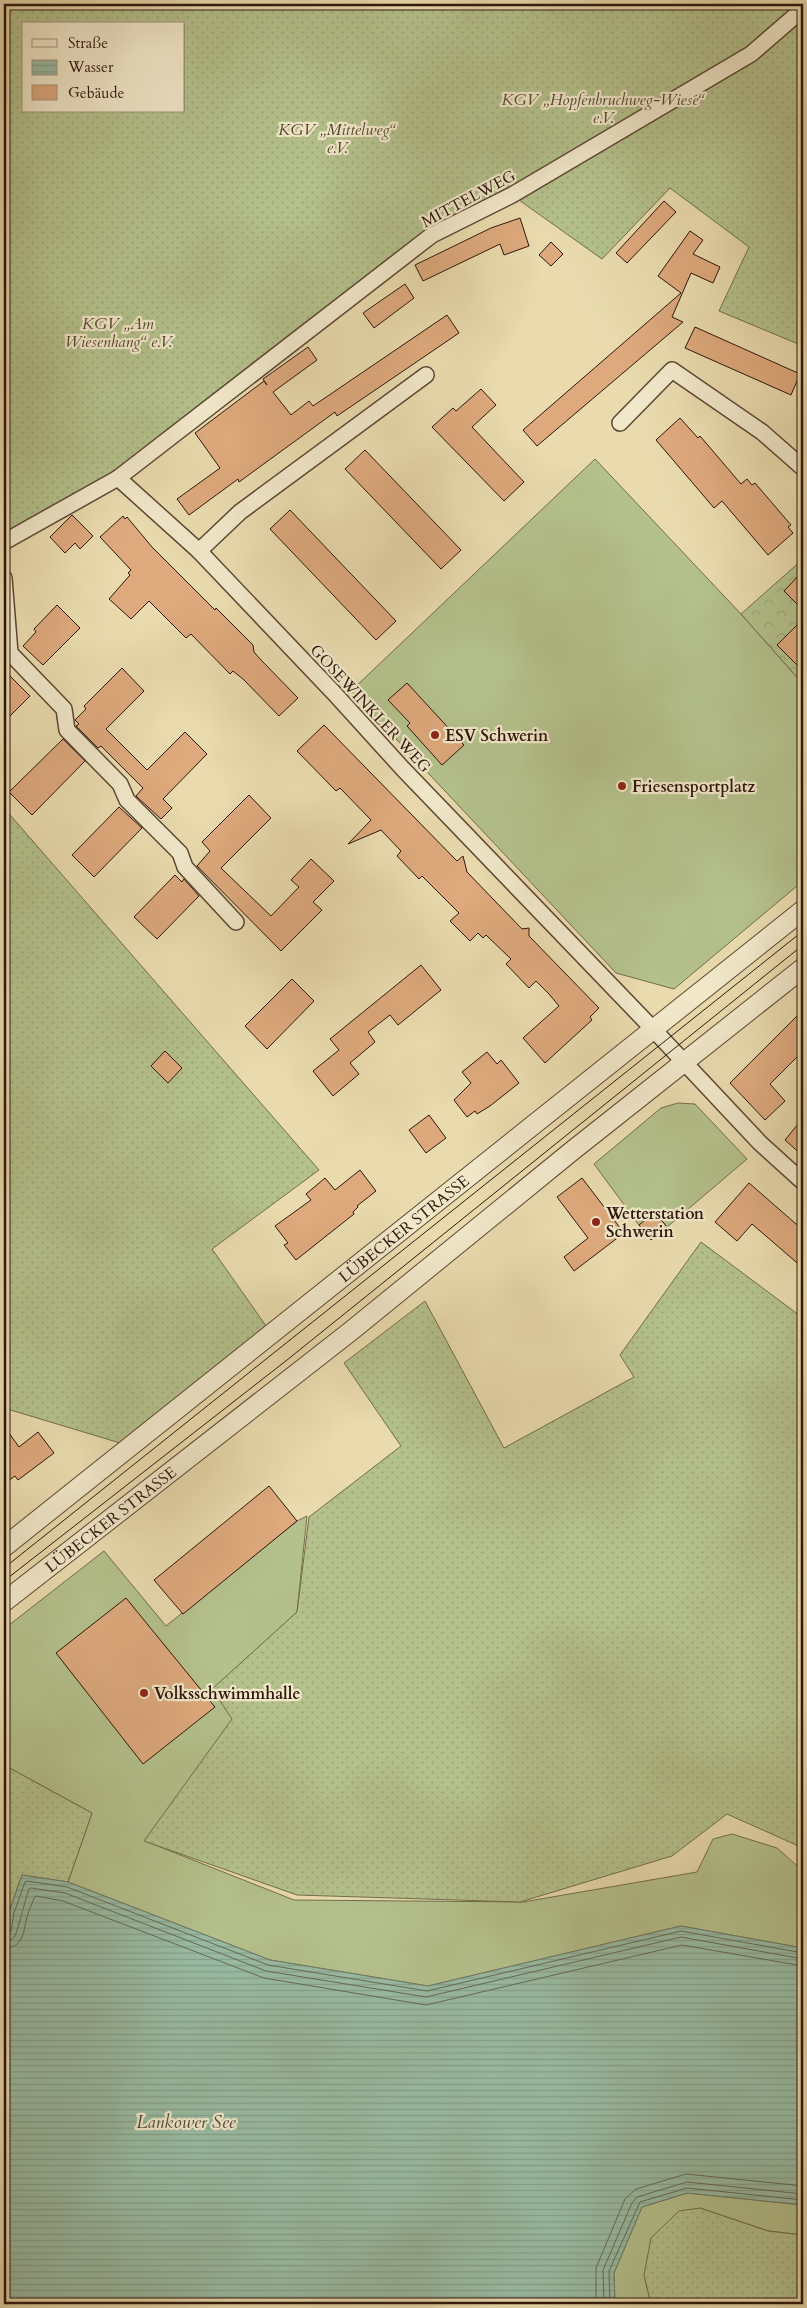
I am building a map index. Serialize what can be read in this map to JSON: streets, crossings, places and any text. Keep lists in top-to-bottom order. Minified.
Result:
{"streets":{"street":["MITTELWEG","GOSEWINKLER WEG","LÜBECKER STRASSE"]},"crossings":[["MITTELWEG","GOSEWINKLER WEG"],["GOSEWINKLER WEG","LÜBECKER STRASSE"]],"water":["Lankower See"],"parks":["KGV „Hopfenbruchweg-Wiese“ e.V.","KGV „Mittelweg“ e.V.","KGV „Am Wiesenhang“ e.V."],"places":["ESV Schwerin","Friesensportplatz","Wetterstation Schwerin","Volksschwimmhalle"],"legend":["Straße","Wasser","Gebäude"]}
